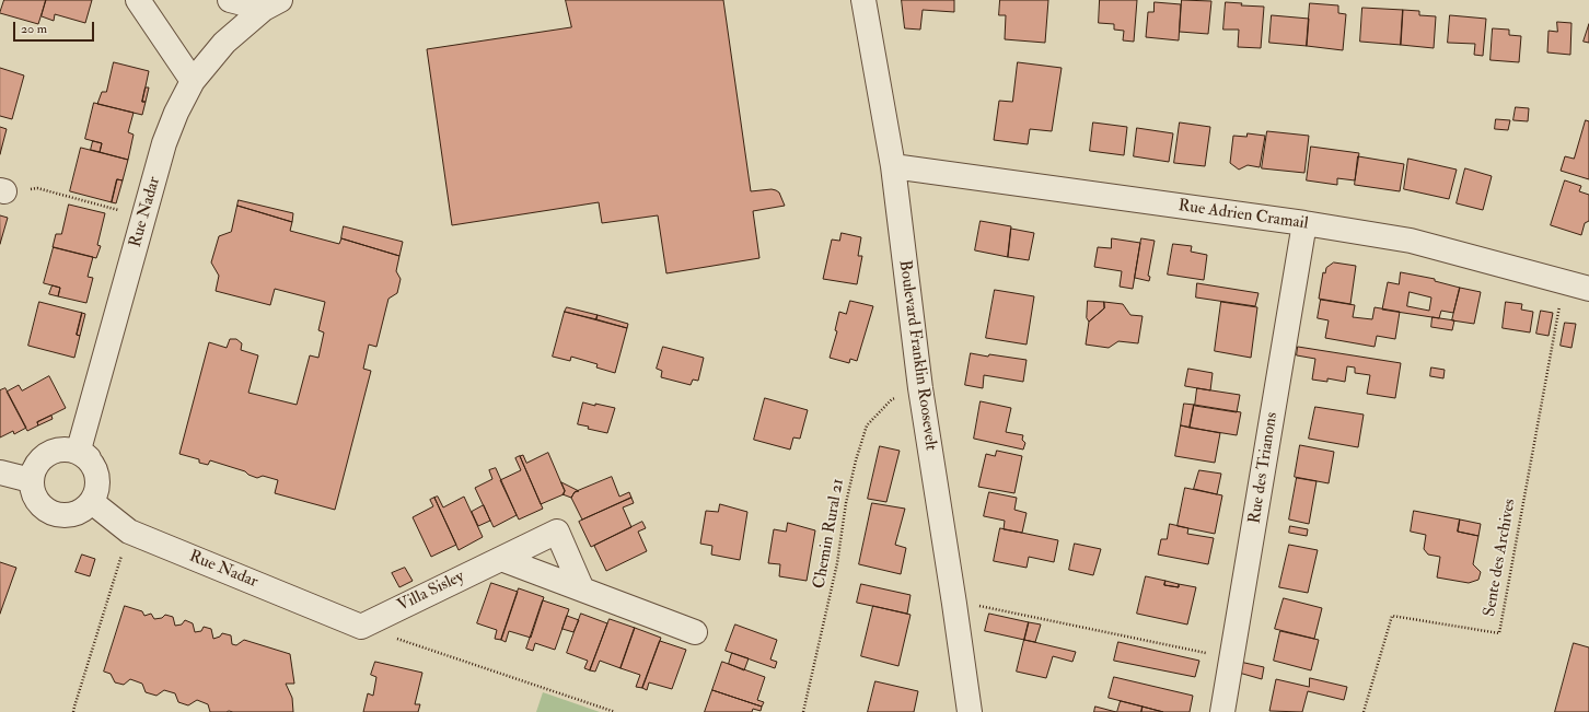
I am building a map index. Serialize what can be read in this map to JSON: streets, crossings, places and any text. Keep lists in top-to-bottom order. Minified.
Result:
{"streets":{"street":["Rue Nadar","Rue Adrien Cramail","Boulevard Franklin Roosevelt","Rue des Trianons","Villa Sisley"],"path":["Chemin Rural 21","Sente des Archives"]},"crossings":[["Rue Nadar","Villa Sisley"],["Rue Adrien Cramail","Boulevard Franklin Roosevelt"],["Rue Adrien Cramail","Rue des Trianons"],["Rue Adrien Cramail","Sente des Archives"],["Boulevard Franklin Roosevelt","Chemin Rural 21"]],"scale_bar":"20 m"}
